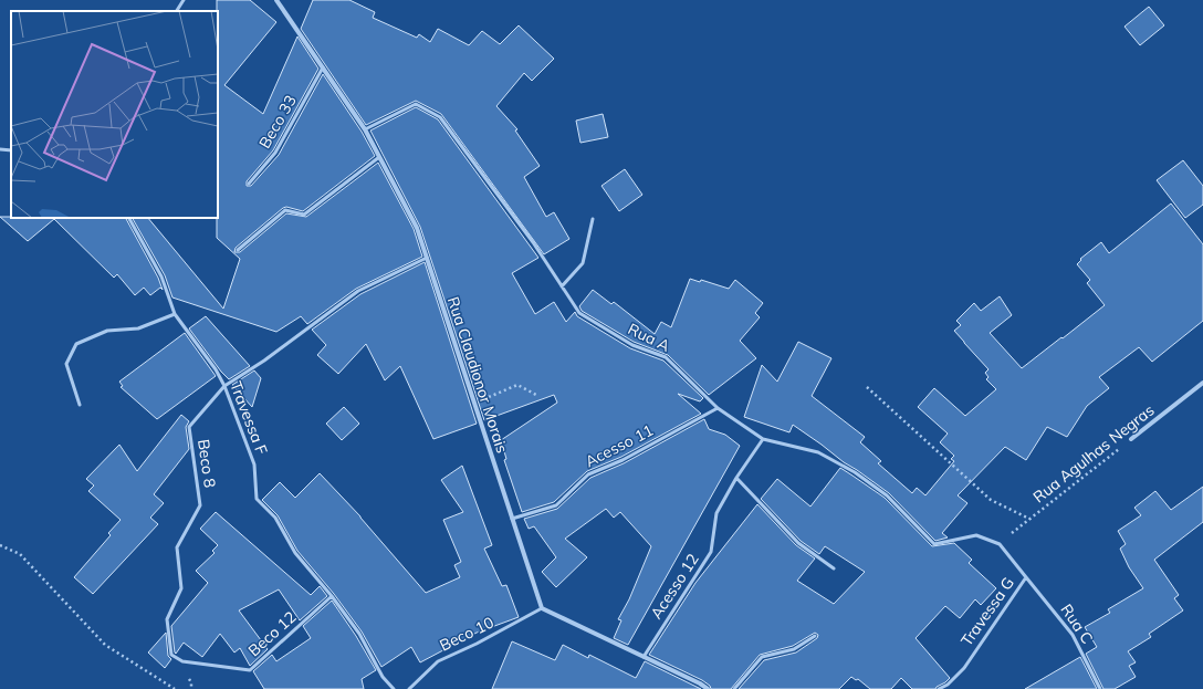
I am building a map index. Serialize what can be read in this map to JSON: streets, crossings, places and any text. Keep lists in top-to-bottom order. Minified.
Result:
{"streets":{"street":["Rua Claudionor Morais","Rua Agulhas Negras"],"lane":["Beco 33","Rua A","Travessa F","Acesso 11","Beco 8","Acesso 12","Travessa G","Rua C","Beco 12","Beco 10"]},"crossings":[["Beco 33","Rua Claudionor Morais"],["Rua A","Rua Claudionor Morais"],["Rua A","Acesso 11"],["Rua A","Rua Agulhas Negras"],["Rua A","Acesso 12"],["Rua A","Travessa G"],["Rua Claudionor Morais","Acesso 11"],["Rua Claudionor Morais","Beco 8"],["Rua Claudionor Morais","Beco 10"],["Travessa F","Beco 8"],["Travessa F","Beco 12"],["Rua Agulhas Negras","Travessa G"],["Beco 8","Beco 12"],["Travessa G","Rua C"]]}
